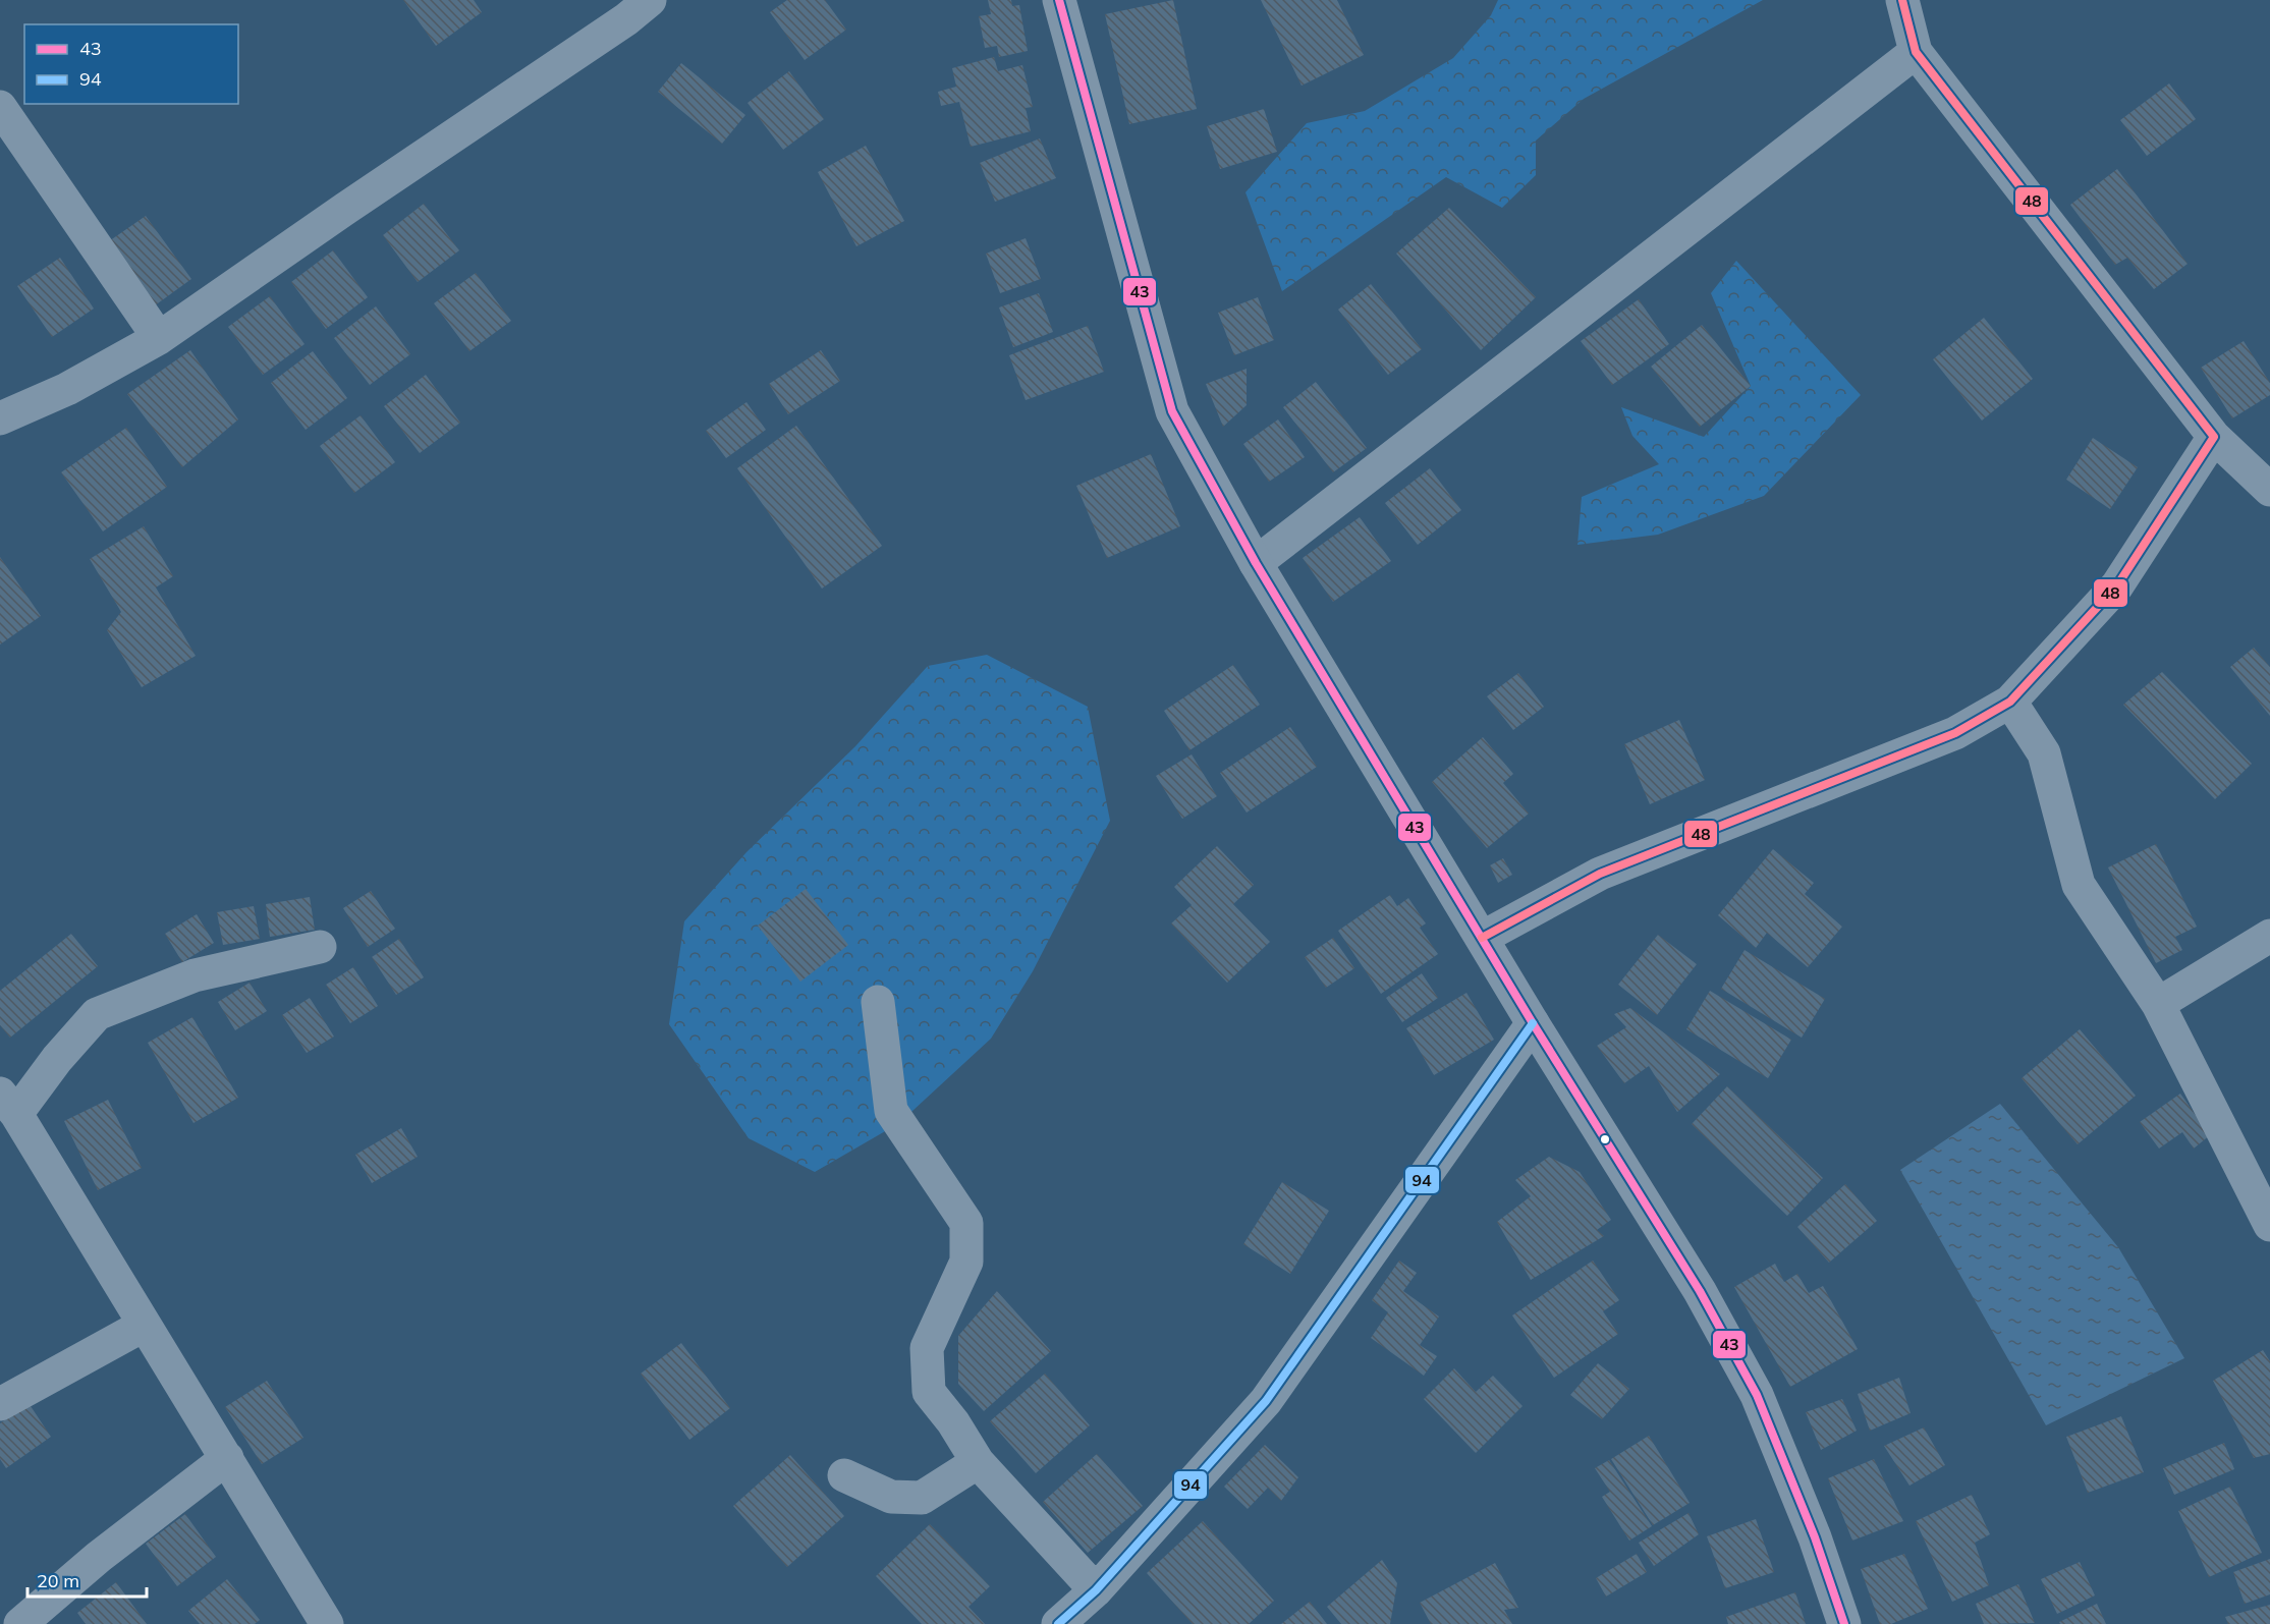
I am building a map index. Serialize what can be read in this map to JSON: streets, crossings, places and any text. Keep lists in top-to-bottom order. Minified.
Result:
{"lines":["transit line 43","transit line 48","transit line 94"],"legend":["43","94"],"scale_bar":"20 m"}
